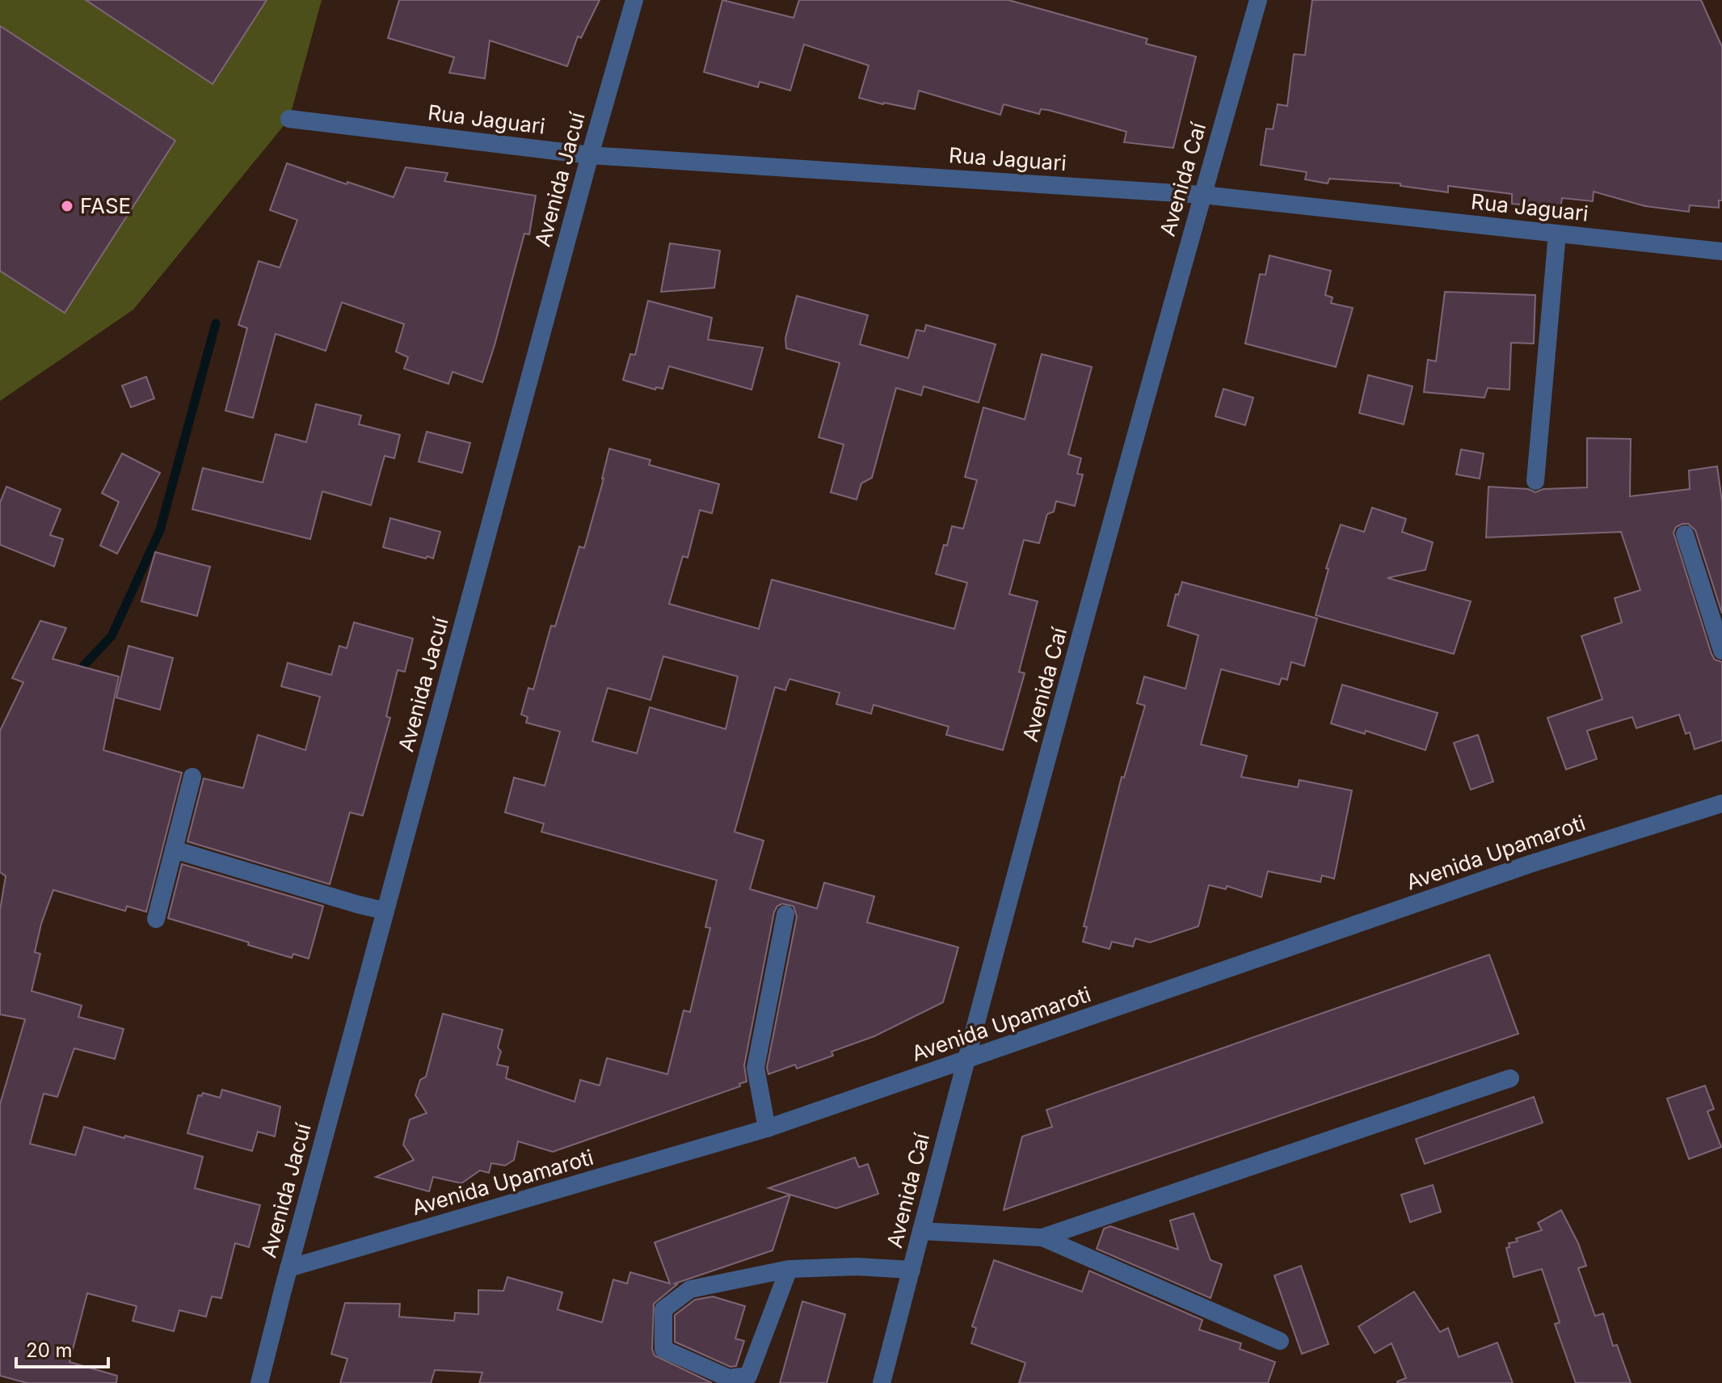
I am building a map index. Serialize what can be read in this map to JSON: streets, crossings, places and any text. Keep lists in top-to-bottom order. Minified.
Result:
{"streets":{"street":["Rua Jaguari","Avenida Jacuí","Avenida Caí","Avenida Upamaroti"]},"crossings":[["Rua Jaguari","Avenida Jacuí"],["Rua Jaguari","Avenida Caí"],["Avenida Jacuí","Avenida Upamaroti"],["Avenida Caí","Avenida Upamaroti"]],"places":["FASE"],"scale_bar":"20 m"}
